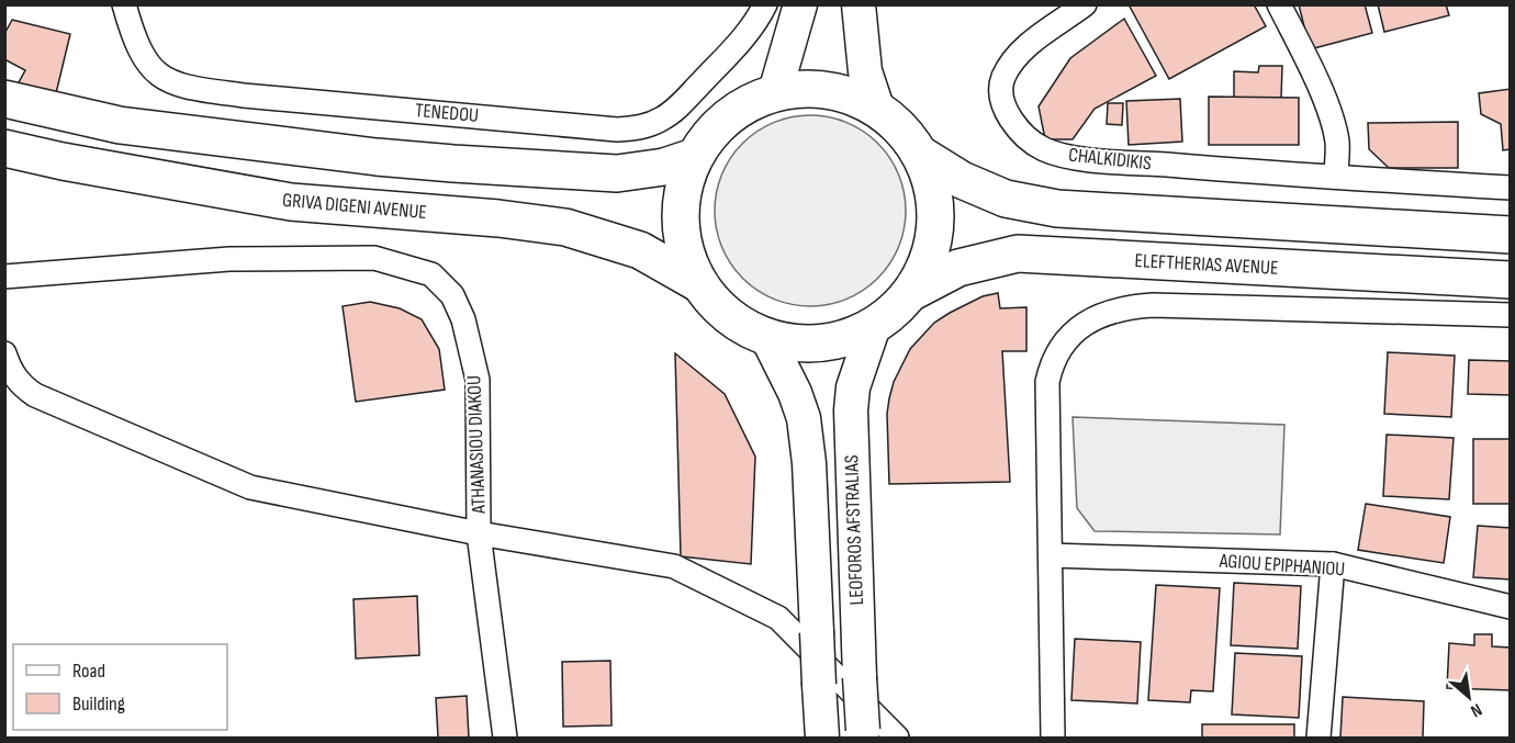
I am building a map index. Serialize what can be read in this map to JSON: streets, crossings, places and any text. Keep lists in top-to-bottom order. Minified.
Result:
{"streets":{"highway":["GRIVA DIGENI AVENUE","ELEFTHERIAS AVENUE"],"main road":["LEOFOROS AFSTRALIAS"],"street":["TENEDOU","CHALKIDIKIS","ATHANASIOU DIAKOU","AGIOU EPIPHANIOU"]},"legend":["Road","Building"],"north":"bottom right"}
